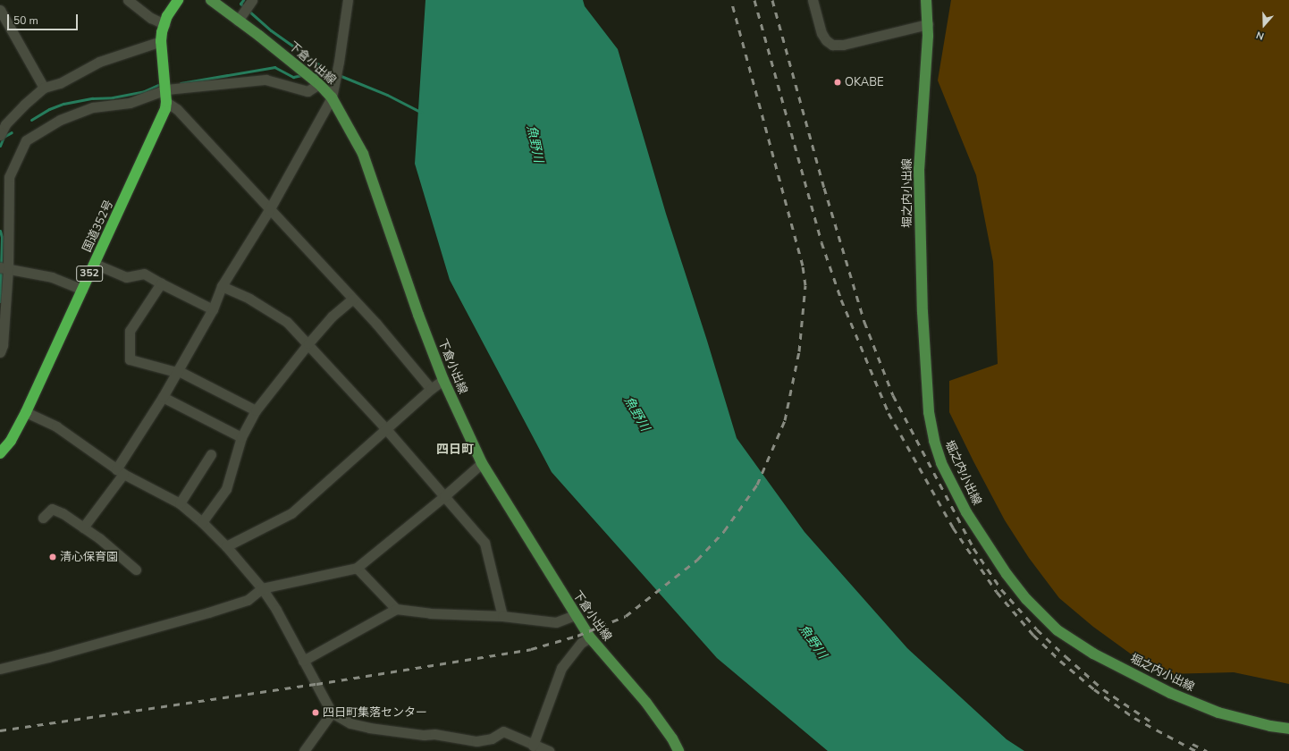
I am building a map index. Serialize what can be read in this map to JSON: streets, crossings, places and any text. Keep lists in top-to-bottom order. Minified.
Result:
{"streets":{"highway":["国道352号","352"],"main road":["下倉小出線","堀之内小出線"]},"districts":["四日町"],"water":["魚野川"],"places":["OKABE","清心保育園","四日町集落センター"],"scale_bar":"50 m","north":"bottom"}
